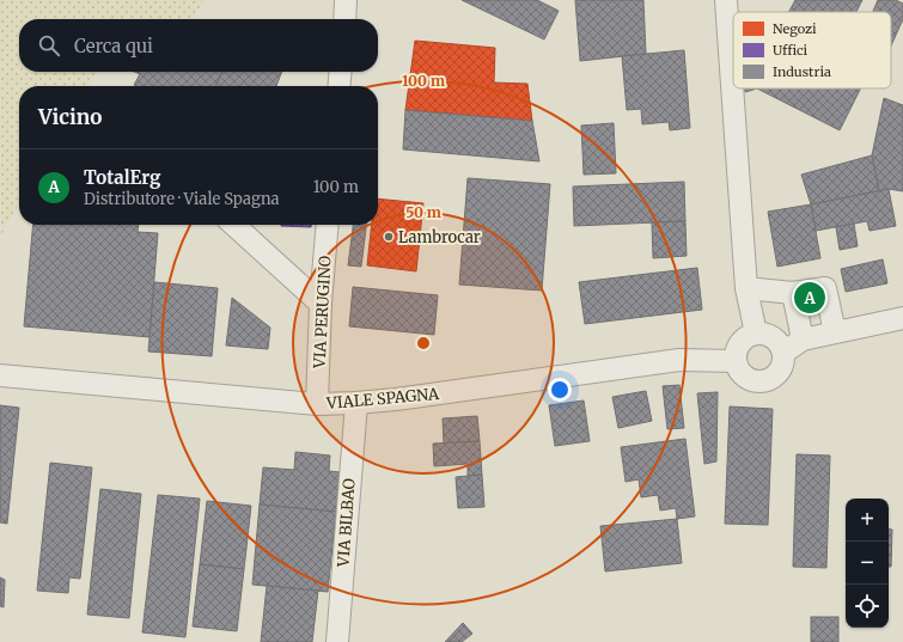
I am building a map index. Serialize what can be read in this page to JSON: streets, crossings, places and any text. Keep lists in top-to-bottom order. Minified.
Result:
{"streets":{"street":["VIA PERUGINO","VIALE SPAGNA","VIA BILBAO"]},"crossings":[["VIA PERUGINO","VIALE SPAGNA"],["VIALE SPAGNA","VIA BILBAO"]],"places":["Lambrocar"],"legend":["Negozi","Uffici","Industria"],"page":{"search":"Cerca qui","heading":"Vicino","list":[{"mark":"A","name":"TotalErg","note":"Distributore · Viale Spagna","value":"100 m"}],"pins":"A","map_buttons":["+","−"]},"rings":["100 m","50 m"]}
